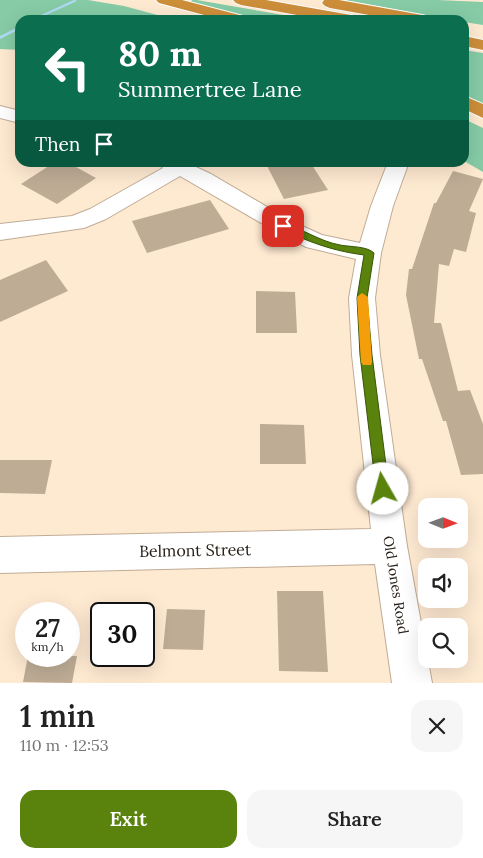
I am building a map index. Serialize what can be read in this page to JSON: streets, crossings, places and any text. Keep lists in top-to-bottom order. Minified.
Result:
{"streets":{"street":["Belmont Street","Old Jones Road"]},"crossings":[["Belmont Street","Old Jones Road"]],"north":"right","page":{"turn":["80 m","Summertree Lane"],"then":"Then","speed":"27 km/h","limit":"30","heading":["1 min","110 m · 12:53"],"buttons":["Exit","Share"]}}
